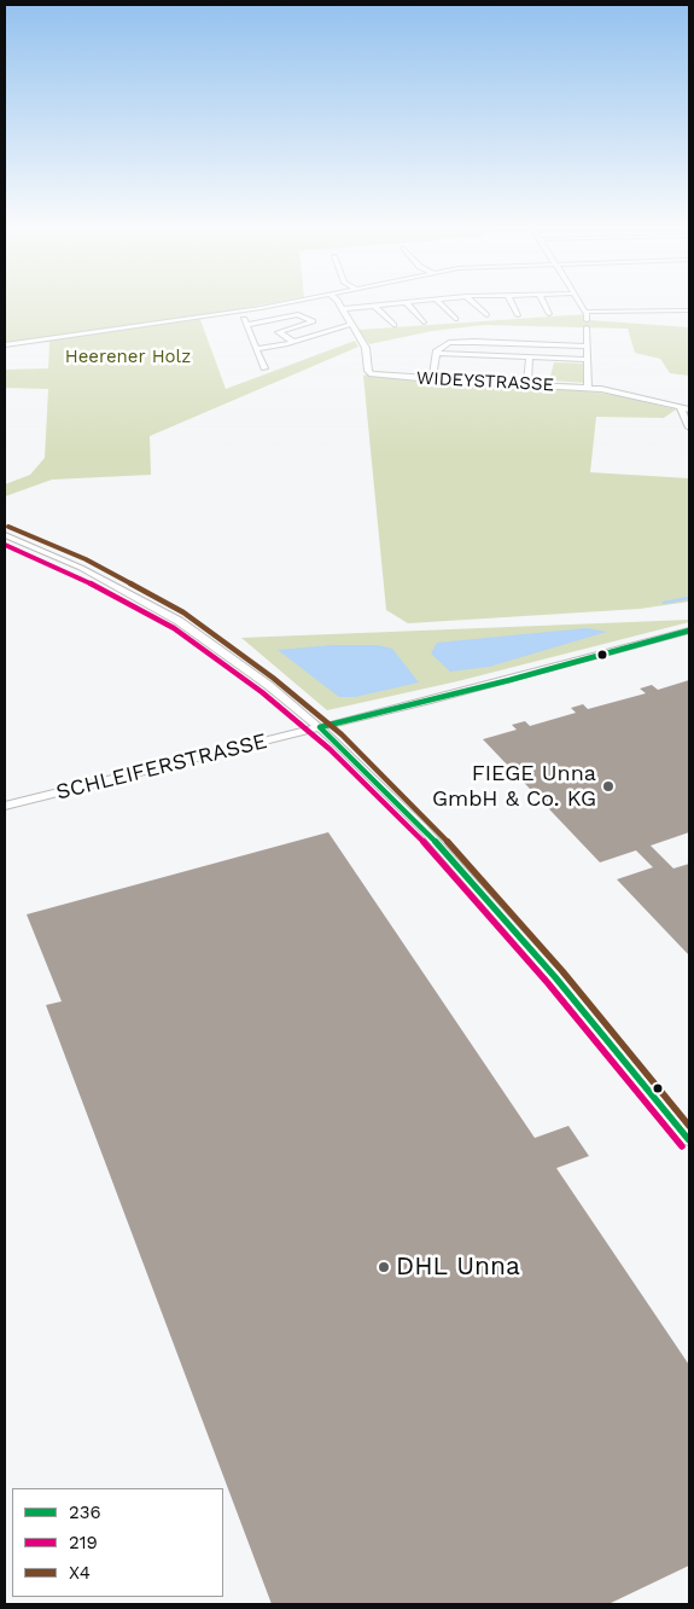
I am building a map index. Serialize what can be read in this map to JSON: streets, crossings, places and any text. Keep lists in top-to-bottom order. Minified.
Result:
{"streets":{"street":["WIDEYSTRASSE","SCHLEIFERSTRASSE"]},"parks":["Heerener Holz"],"places":["FIEGE Unna GmbH & Co. KG","DHL Unna"],"lines":["transit line X4","transit line 219","transit line 236"],"legend":["236","219","X4"]}
